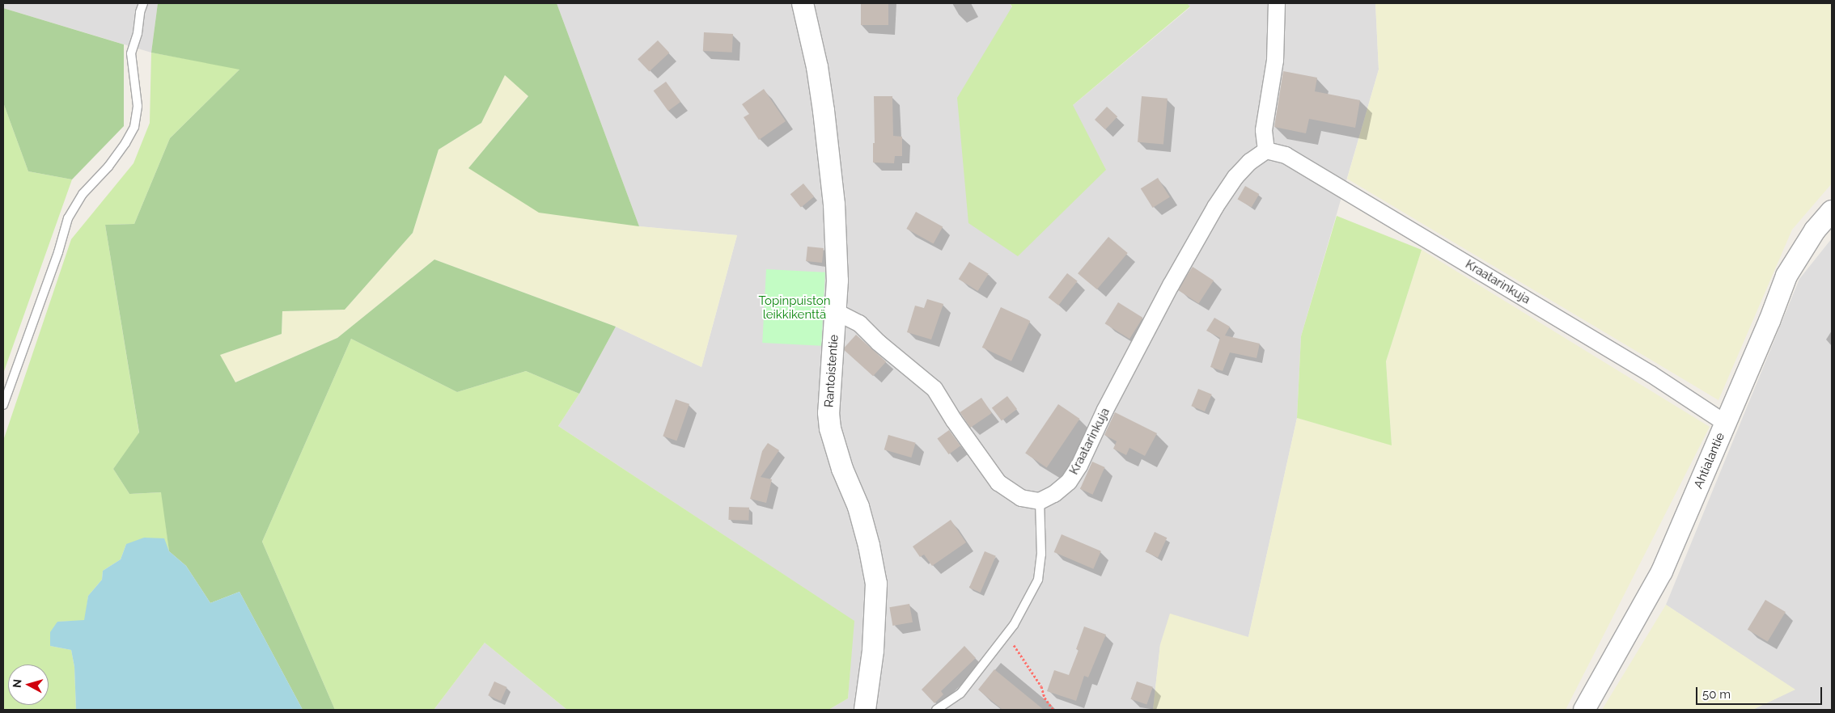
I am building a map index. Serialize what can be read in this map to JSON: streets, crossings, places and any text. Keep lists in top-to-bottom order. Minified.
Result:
{"streets":{"street":["Kraatarinkuja","Rantoistentie","Ahtialantie"]},"crossings":[["Kraatarinkuja","Ahtialantie"]],"parks":["Topinpuiston leikkikenttä"],"scale_bar":"50 m","north":"left"}
